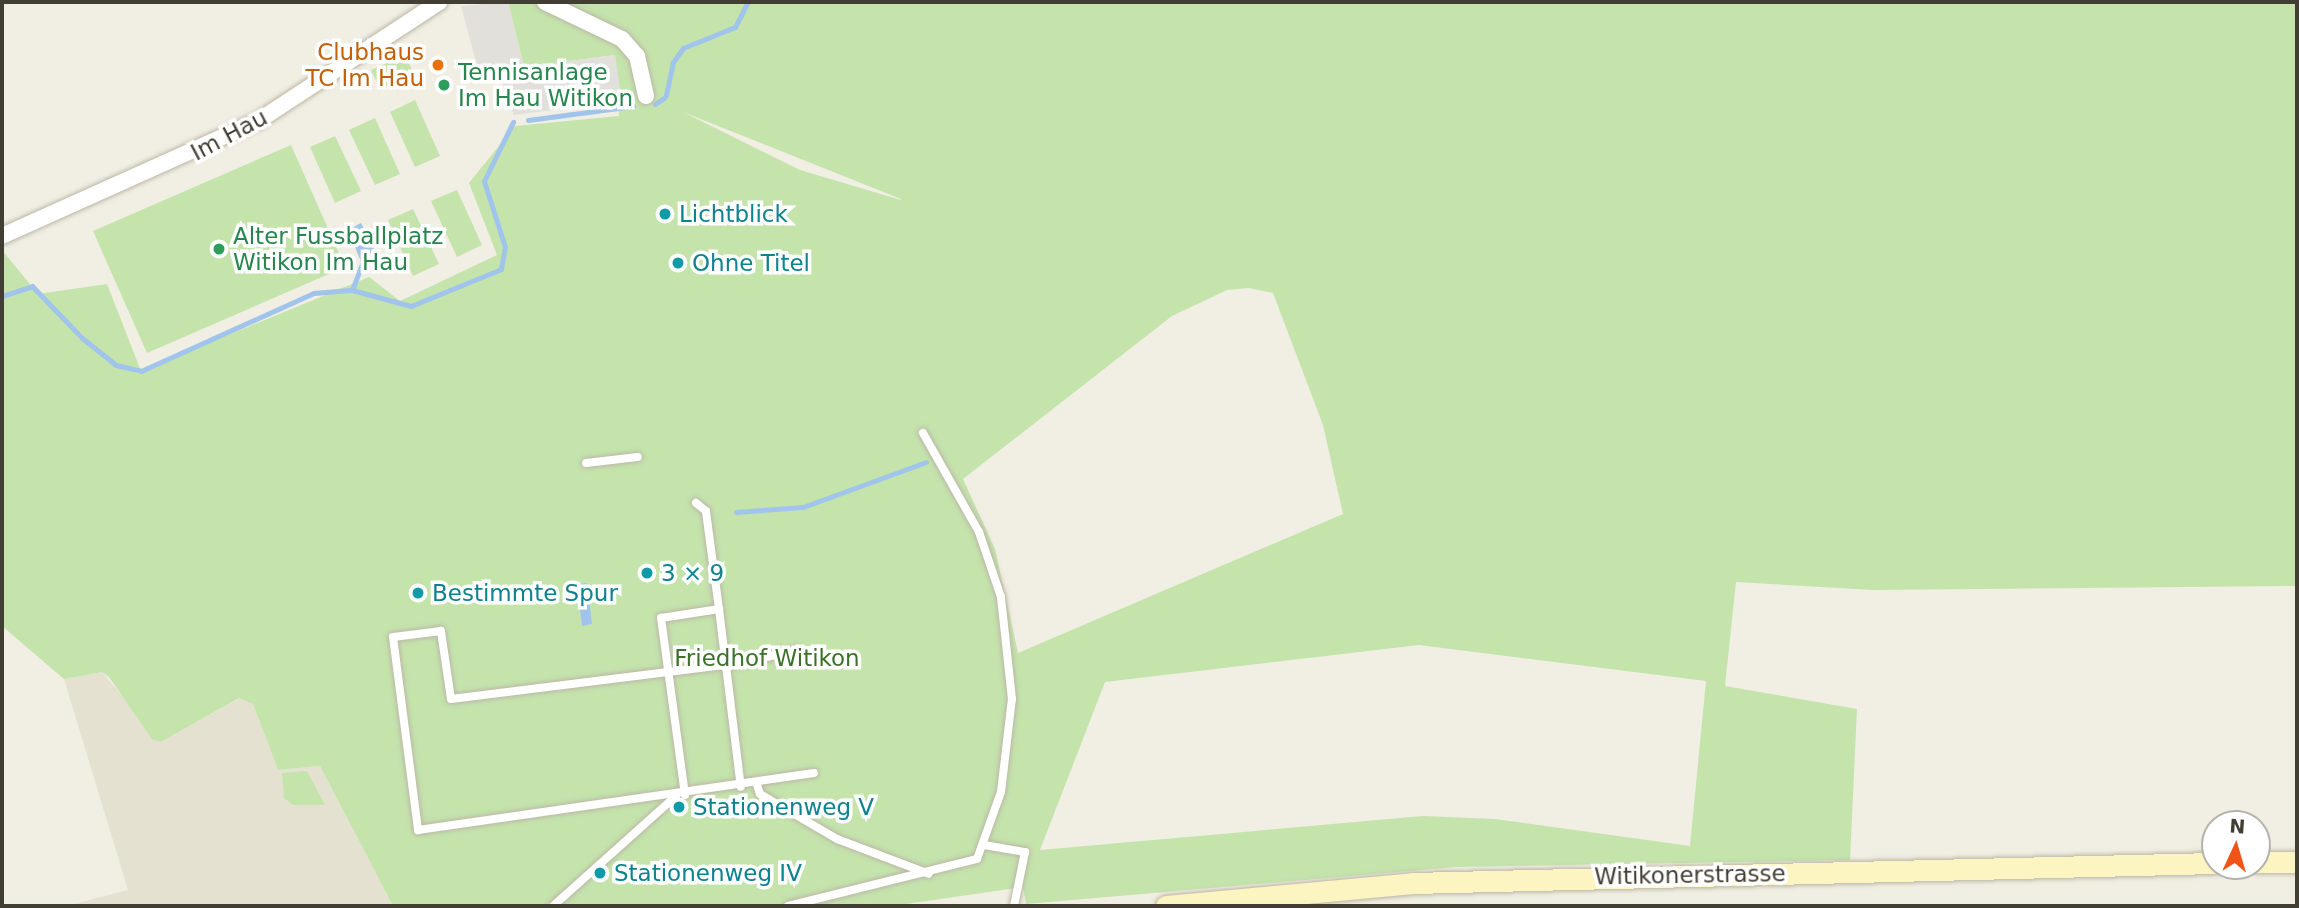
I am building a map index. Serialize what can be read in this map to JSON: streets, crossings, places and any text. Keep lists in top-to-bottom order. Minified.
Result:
{"streets":{"main road":["Witikonerstrasse"],"street":["Im Hau"]},"parks":["Friedhof Witikon"],"places":["Clubhaus TC Im Hau","Tennisanlage Im Hau Witikon","Lichtblick","Alter Fussballplatz Witikon Im Hau","Ohne Titel","3 × 9","Bestimmte Spur","Stationenweg V","Stationenweg IV"],"north":"top"}
